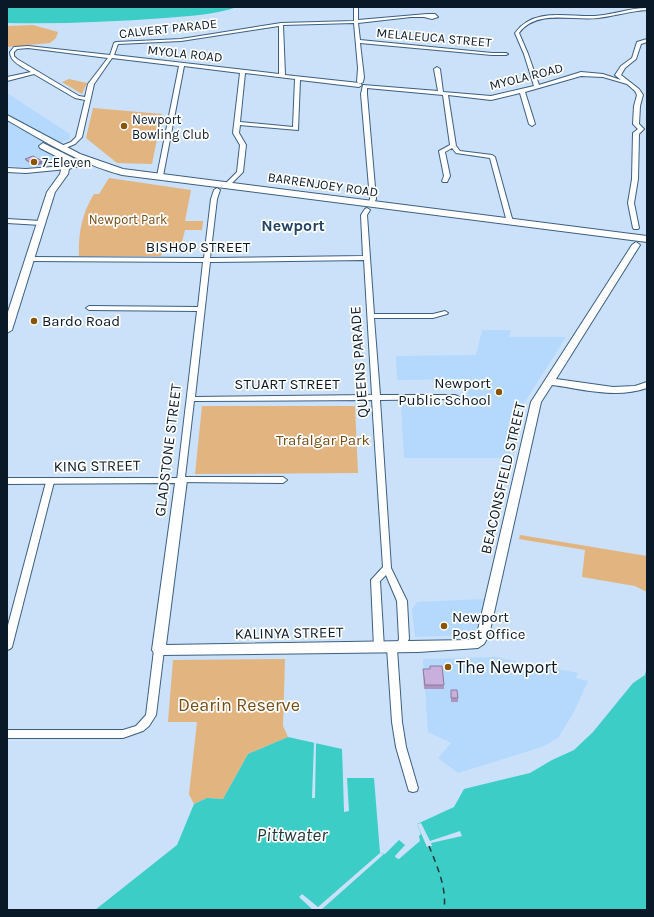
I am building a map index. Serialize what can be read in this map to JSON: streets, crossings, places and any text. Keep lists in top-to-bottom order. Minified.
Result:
{"streets":{"main road":["BARRENJOEY ROAD"],"street":["CALVERT PARADE","MELALEUCA STREET","MYOLA ROAD","BISHOP STREET","QUEENS PARADE","STUART STREET","GLADSTONE STREET","KING STREET","BEACONSFIELD STREET","KALINYA STREET"]},"crossings":[["CALVERT PARADE","MYOLA ROAD"],["CALVERT PARADE","QUEENS PARADE"],["MELALEUCA STREET","QUEENS PARADE"],["MYOLA ROAD","QUEENS PARADE"],["BARRENJOEY ROAD","QUEENS PARADE"],["BARRENJOEY ROAD","GLADSTONE STREET"],["BARRENJOEY ROAD","BEACONSFIELD STREET"],["BISHOP STREET","QUEENS PARADE"],["BISHOP STREET","GLADSTONE STREET"],["QUEENS PARADE","STUART STREET"],["QUEENS PARADE","KALINYA STREET"],["STUART STREET","GLADSTONE STREET"],["GLADSTONE STREET","KING STREET"],["GLADSTONE STREET","KALINYA STREET"],["BEACONSFIELD STREET","KALINYA STREET"]],"districts":["Newport"],"water":["Pittwater"],"parks":["Newport Park","Trafalgar Park","Dearin Reserve"],"places":["Newport Bowling Club","7-Eleven","Bardo Road","Newport Public School","Newport Post Office","The Newport"]}
